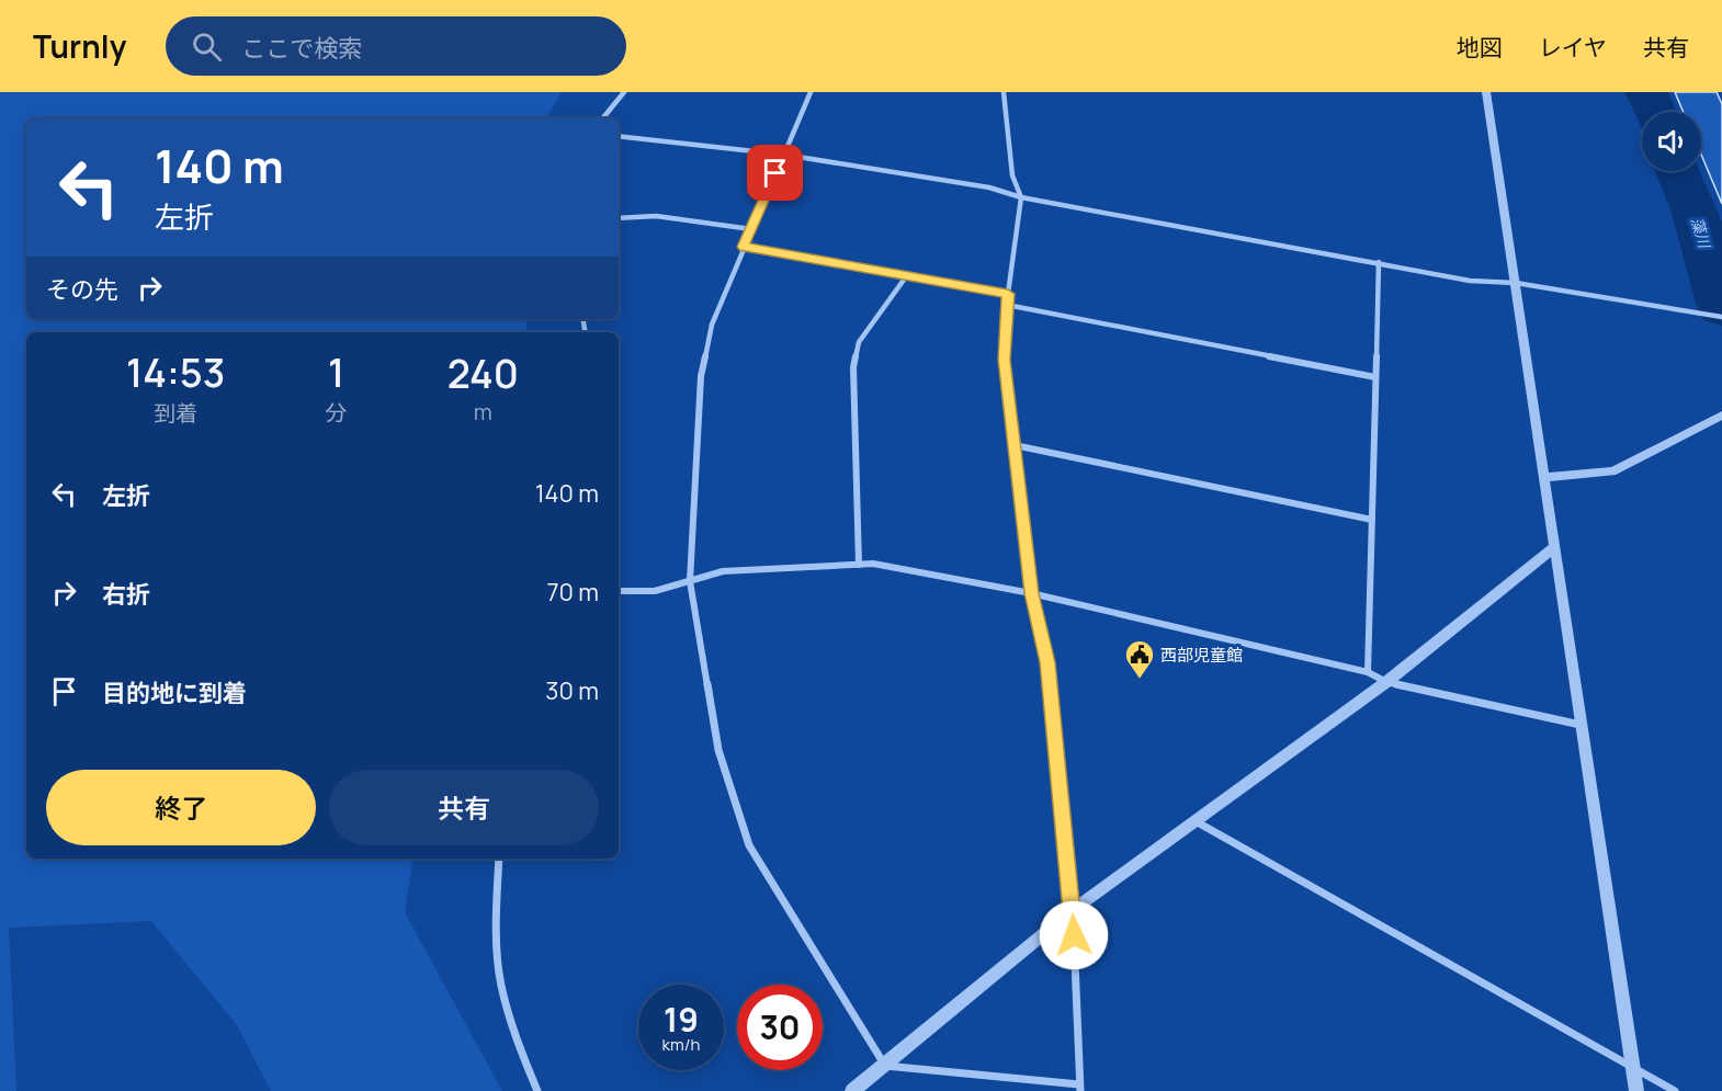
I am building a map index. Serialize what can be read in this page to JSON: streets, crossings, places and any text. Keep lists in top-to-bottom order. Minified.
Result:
{"water":["藻川"],"places":{"public building":["西部児童館"]},"page":{"header":"Turnly","search":"ここで検索","nav":["地図","レイヤ","共有"],"turn":["140 m","左折"],"then":"その先","eta":["14:53","到着","1","分","240","m"],"list":[{"name":"左折","value":"140 m"},{"name":"右折","value":"70 m"},{"name":"目的地に到着","value":"30 m"}],"buttons":["終了","共有"],"speed":"19 km/h","limit":"30"}}
